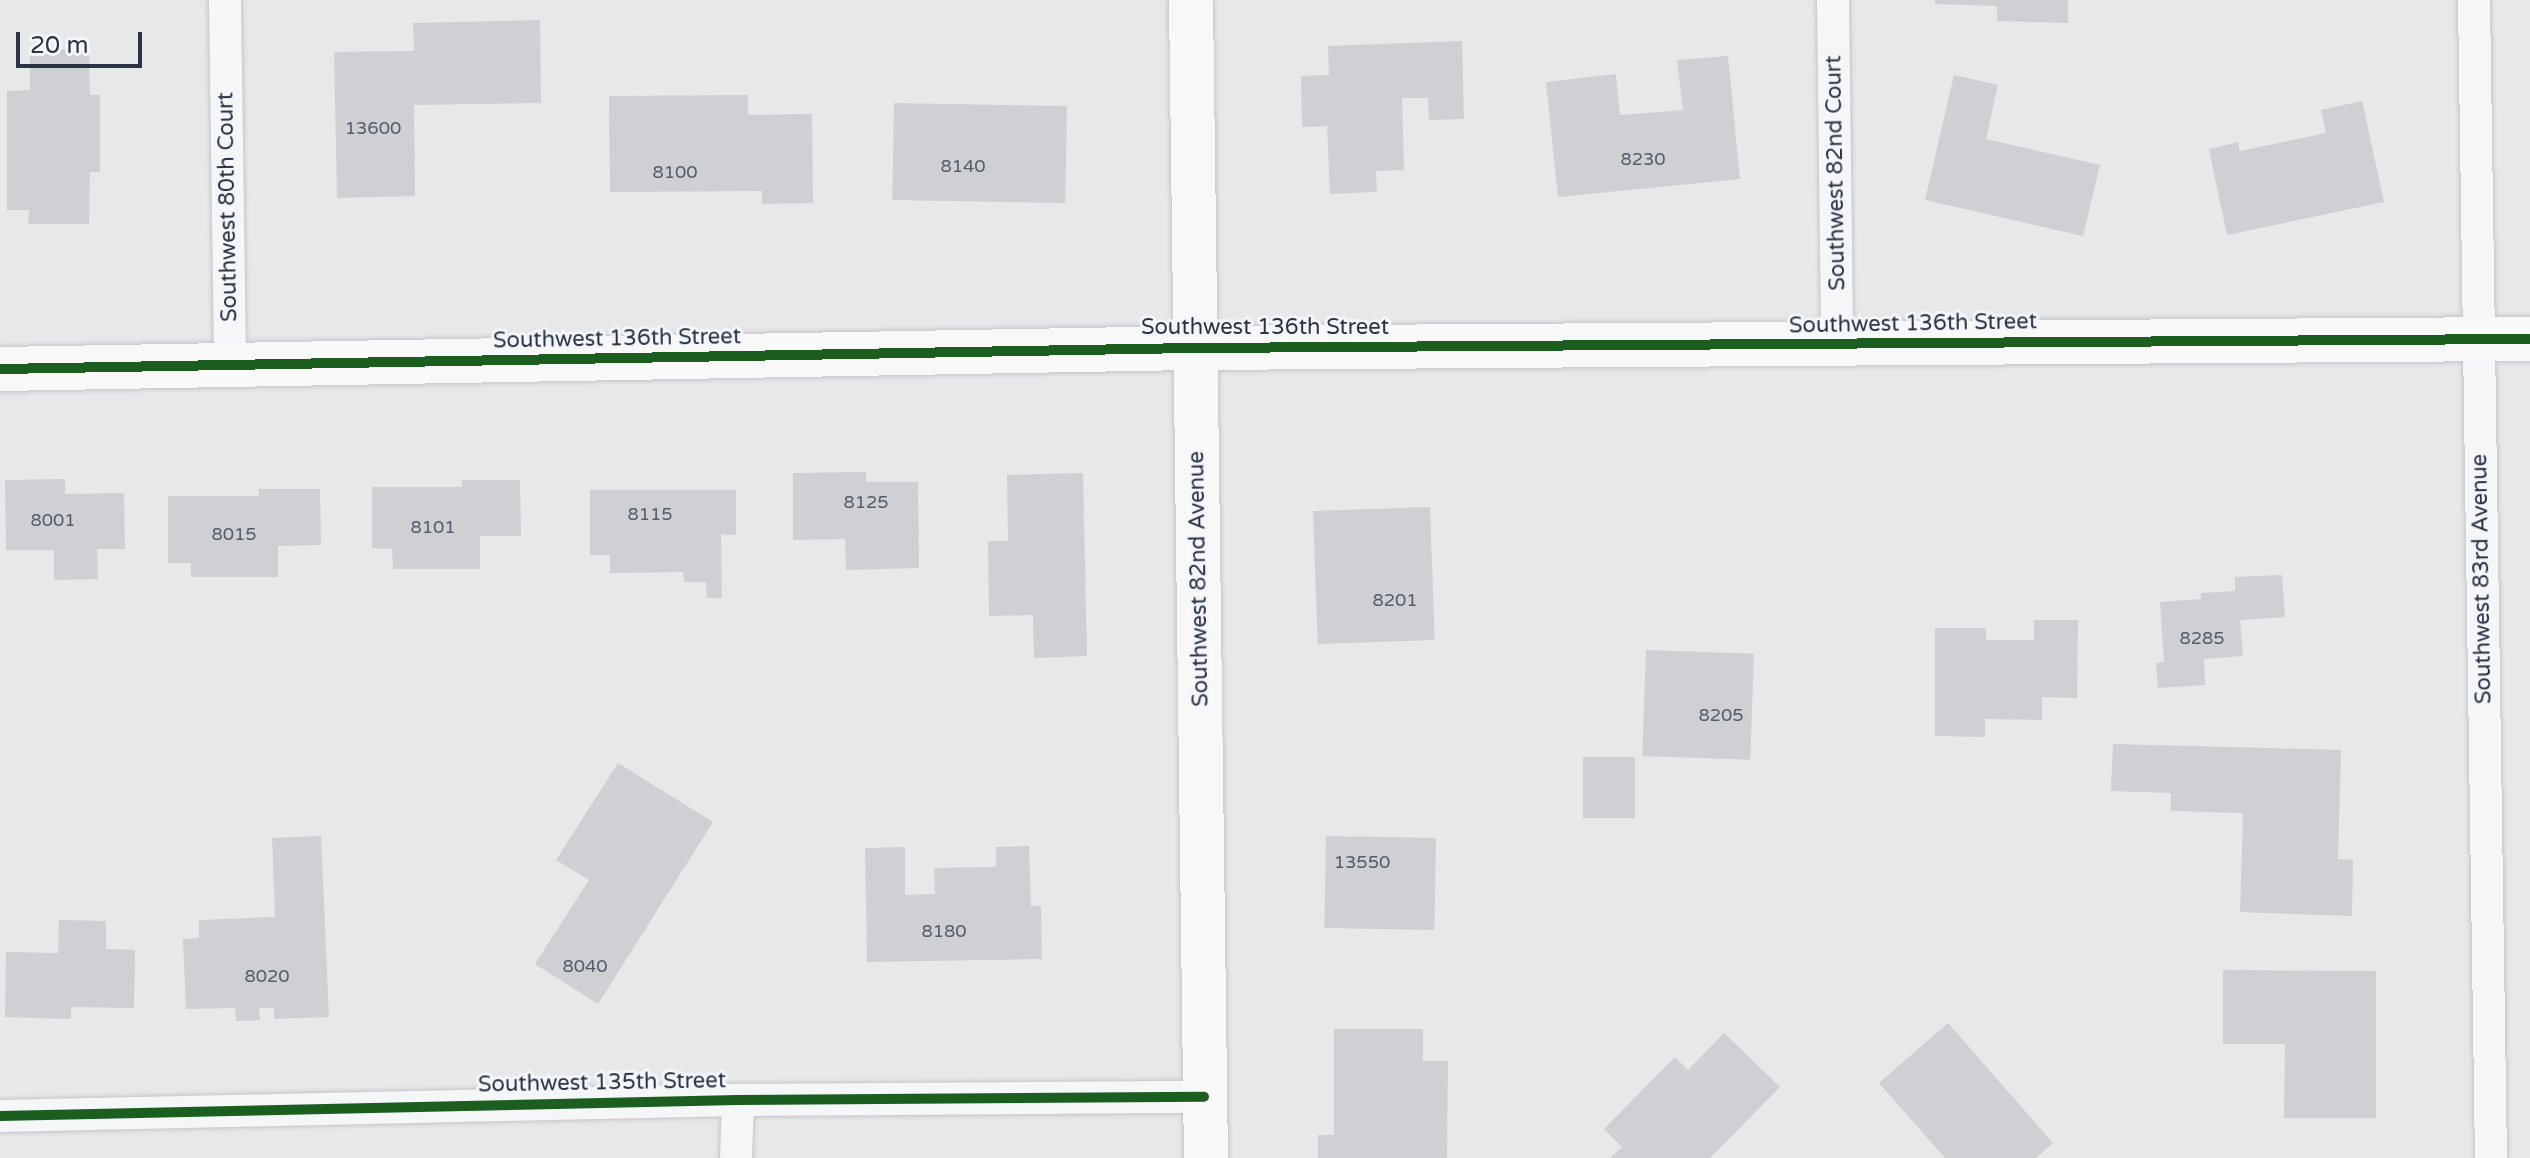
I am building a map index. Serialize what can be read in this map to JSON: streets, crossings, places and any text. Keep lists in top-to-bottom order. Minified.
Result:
{"streets":{"street":["Southwest 82nd Court","Southwest 80th Court","Southwest 136th Street","Southwest 82nd Avenue","Southwest 83rd Avenue","Southwest 135th Street"]},"crossings":[["Southwest 82nd Court","Southwest 136th Street"],["Southwest 80th Court","Southwest 136th Street"],["Southwest 136th Street","Southwest 82nd Avenue"],["Southwest 136th Street","Southwest 83rd Avenue"],["Southwest 82nd Avenue","Southwest 135th Street"]],"house_numbers":["13600","8230","8140","8100","8125","8115","8001","8101","8015","8201","8285","8205","13550","8180","8040","8020"],"scale_bar":"20 m"}
